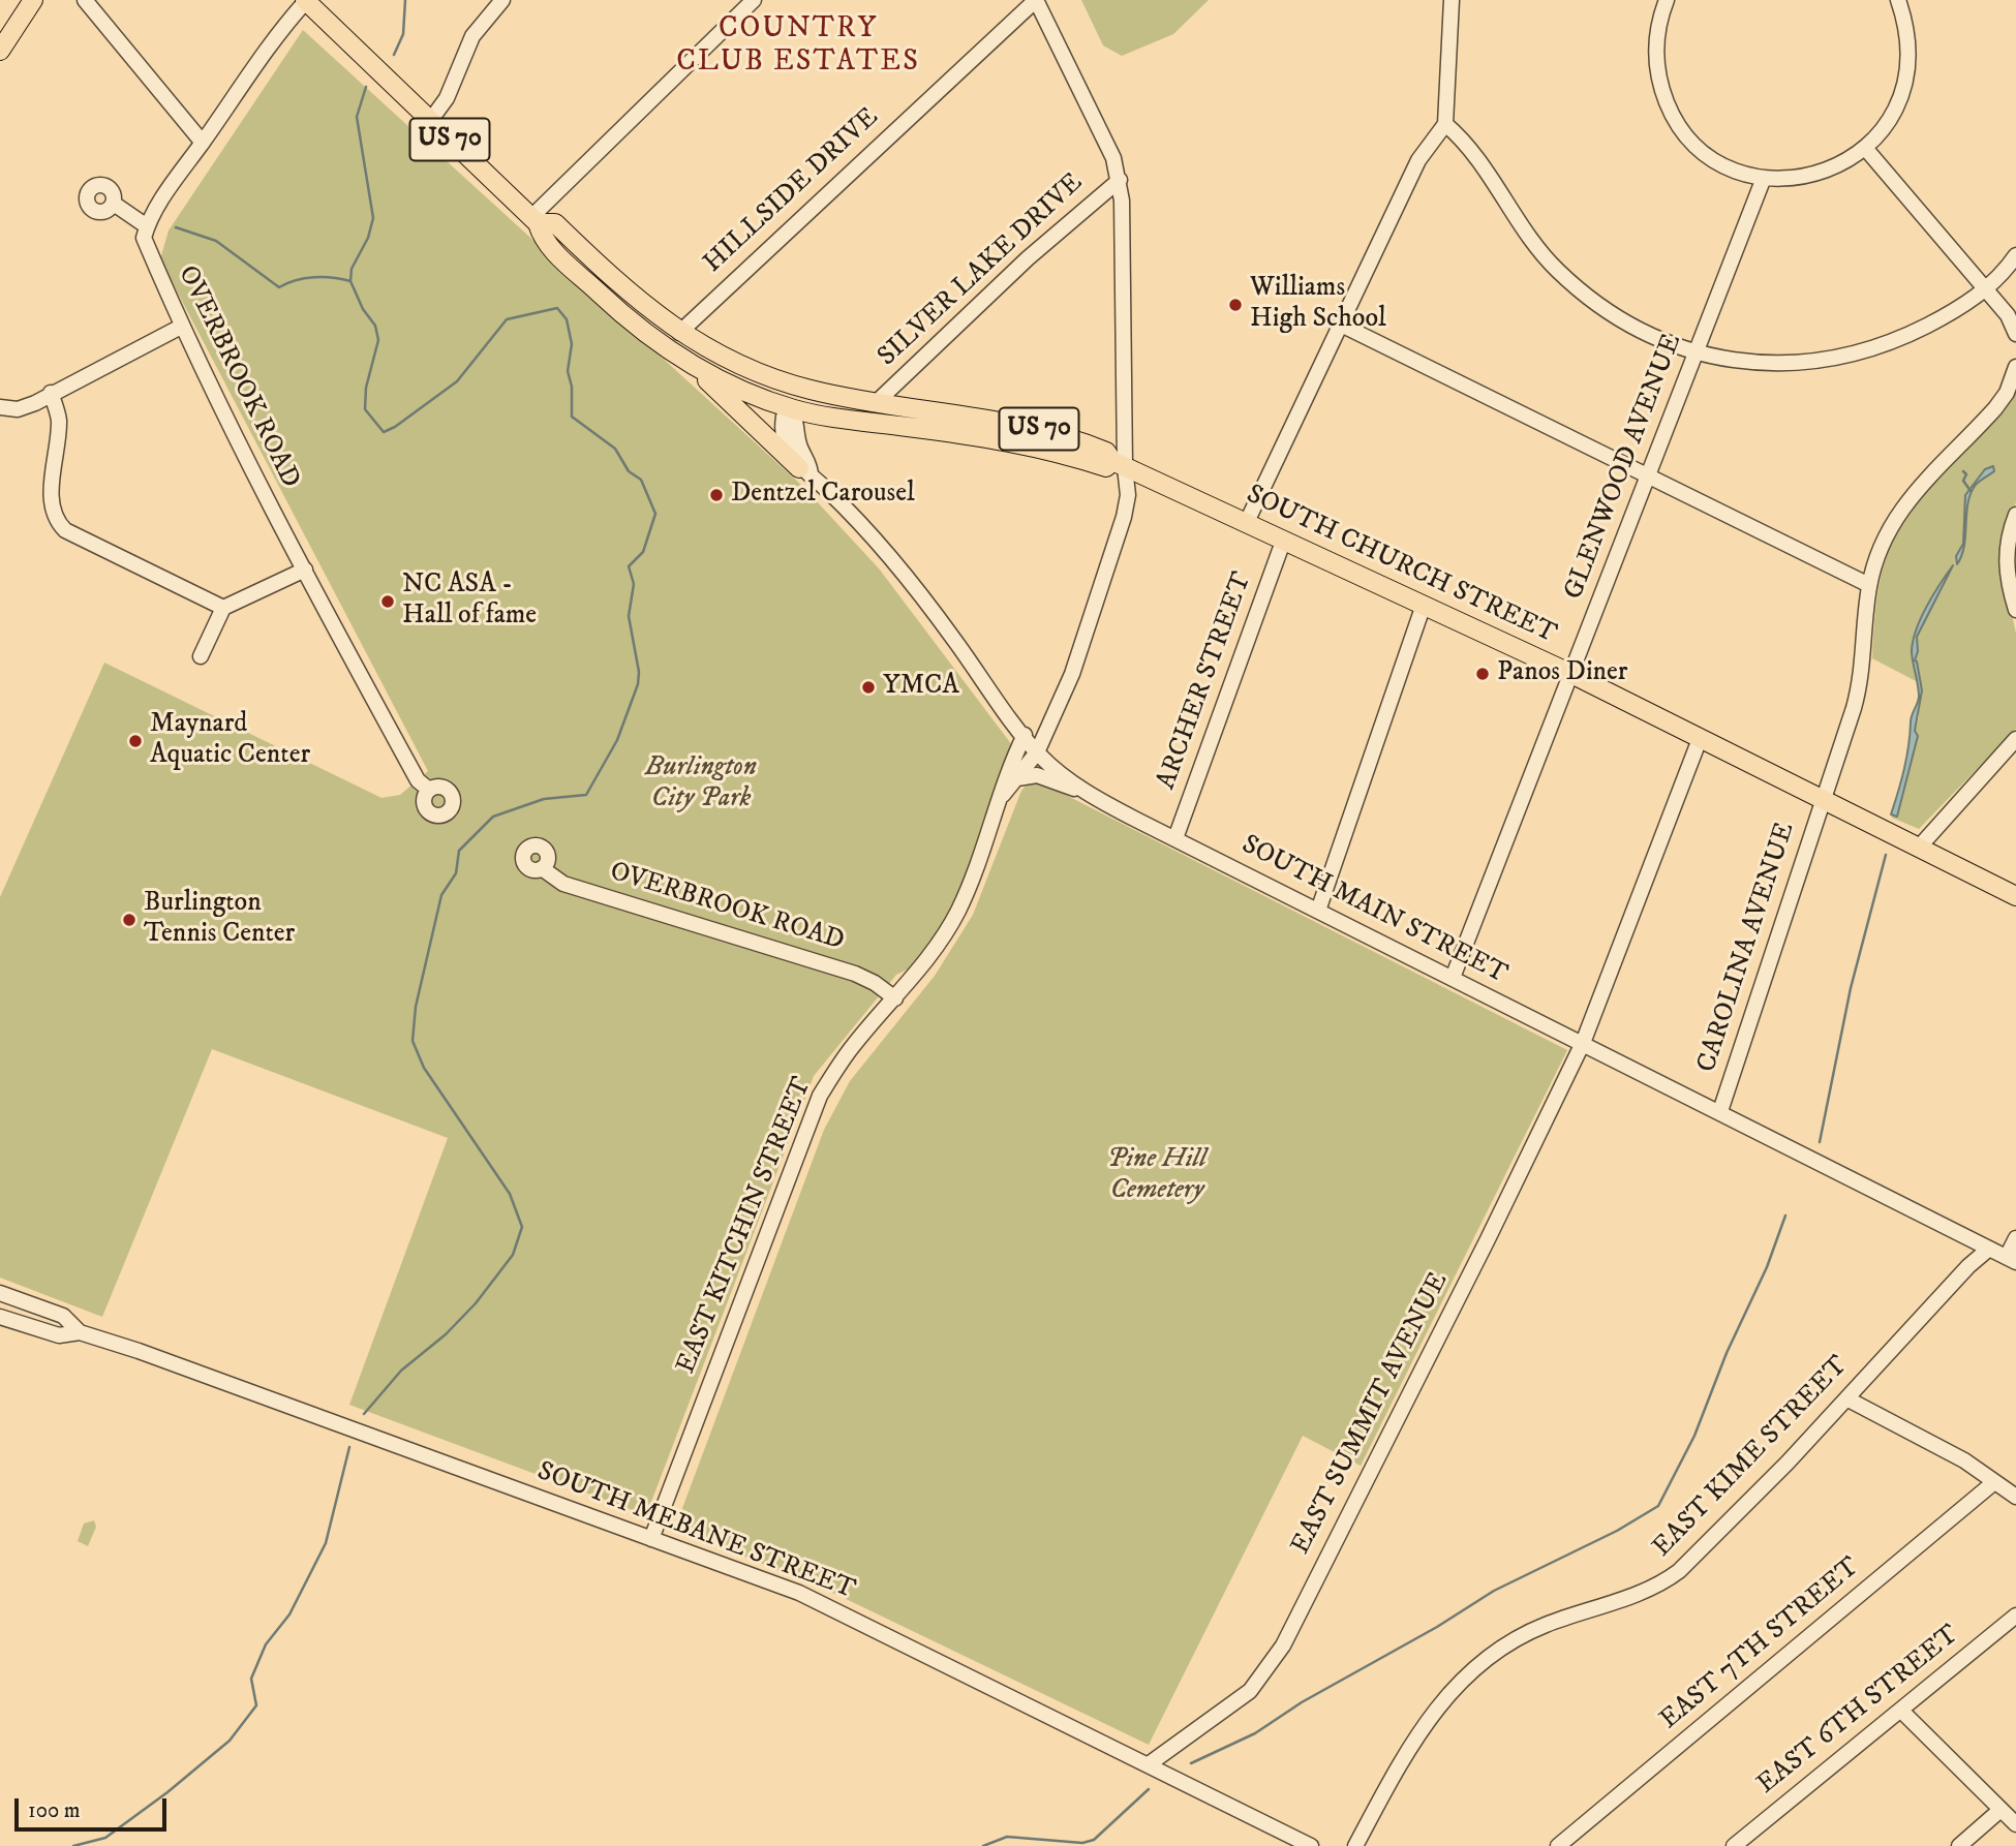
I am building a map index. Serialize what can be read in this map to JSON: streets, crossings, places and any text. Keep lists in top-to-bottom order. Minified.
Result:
{"streets":{"main road":["US 70","SOUTH CHURCH STREET"],"street":["HILLSIDE DRIVE","SILVER LAKE DRIVE","OVERBROOK ROAD","GLENWOOD AVENUE","ARCHER STREET","SOUTH MAIN STREET","CAROLINA AVENUE","EAST KITCHIN STREET","EAST SUMMIT AVENUE","EAST KIME STREET","SOUTH MEBANE STREET","EAST 7TH STREET","EAST 6TH STREET"]},"crossings":[["HILLSIDE DRIVE","SOUTH CHURCH STREET"],["HILLSIDE DRIVE","EAST KITCHIN STREET"],["SILVER LAKE DRIVE","SOUTH CHURCH STREET"],["SILVER LAKE DRIVE","EAST KITCHIN STREET"],["OVERBROOK ROAD","EAST KITCHIN STREET"],["GLENWOOD AVENUE","SOUTH CHURCH STREET"],["GLENWOOD AVENUE","SOUTH MAIN STREET"],["SOUTH CHURCH STREET","ARCHER STREET"],["SOUTH CHURCH STREET","SOUTH MAIN STREET"],["SOUTH CHURCH STREET","CAROLINA AVENUE"],["SOUTH CHURCH STREET","EAST KITCHIN STREET"],["SOUTH CHURCH STREET","EAST SUMMIT AVENUE"],["ARCHER STREET","SOUTH MAIN STREET"],["SOUTH MAIN STREET","CAROLINA AVENUE"],["SOUTH MAIN STREET","EAST KITCHIN STREET"],["SOUTH MAIN STREET","EAST SUMMIT AVENUE"],["SOUTH MAIN STREET","EAST KIME STREET"],["EAST KITCHIN STREET","SOUTH MEBANE STREET"],["EAST SUMMIT AVENUE","SOUTH MEBANE STREET"]],"districts":["COUNTRY CLUB ESTATES"],"parks":["Burlington City Park","Pine Hill Cemetery"],"places":["Williams High School","Dentzel Carousel","NC ASA - Hall of fame","Panos Diner","YMCA","Maynard Aquatic Center","Burlington Tennis Center"],"scale_bar":"100 m"}
